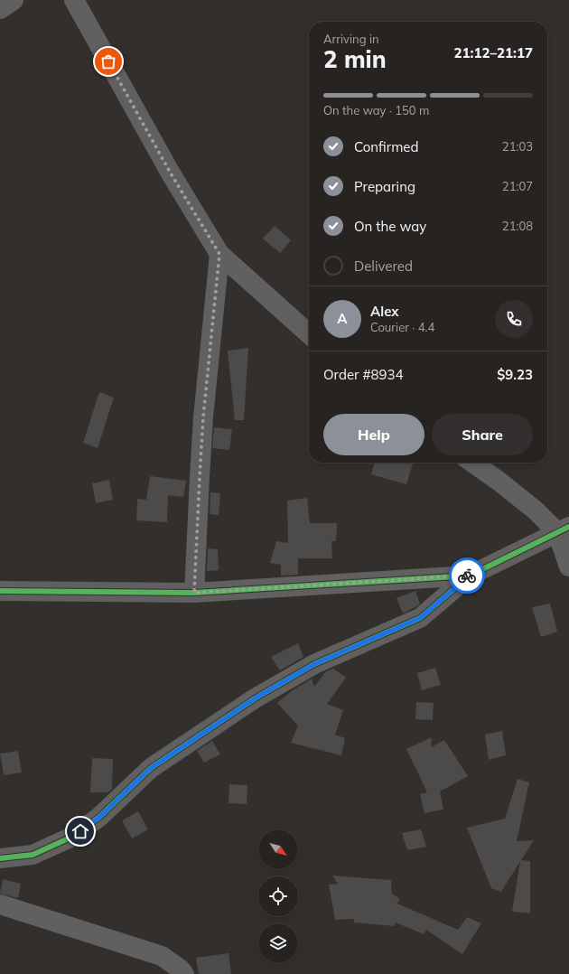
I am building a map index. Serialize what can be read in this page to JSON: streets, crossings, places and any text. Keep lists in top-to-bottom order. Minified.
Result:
{"north":"bottom right","page":{"heading":["2 min","Arriving in","21:12–21:17"],"panel":["Alex","Courier · 4.4","Order #8934","$9.23"],"bar":"On the way · 150 m","list":[["Confirmed","21:03"],["Preparing","21:07"],["On the way","21:08"],"Delivered"],"round":"A","buttons":["Help","Share"]}}
